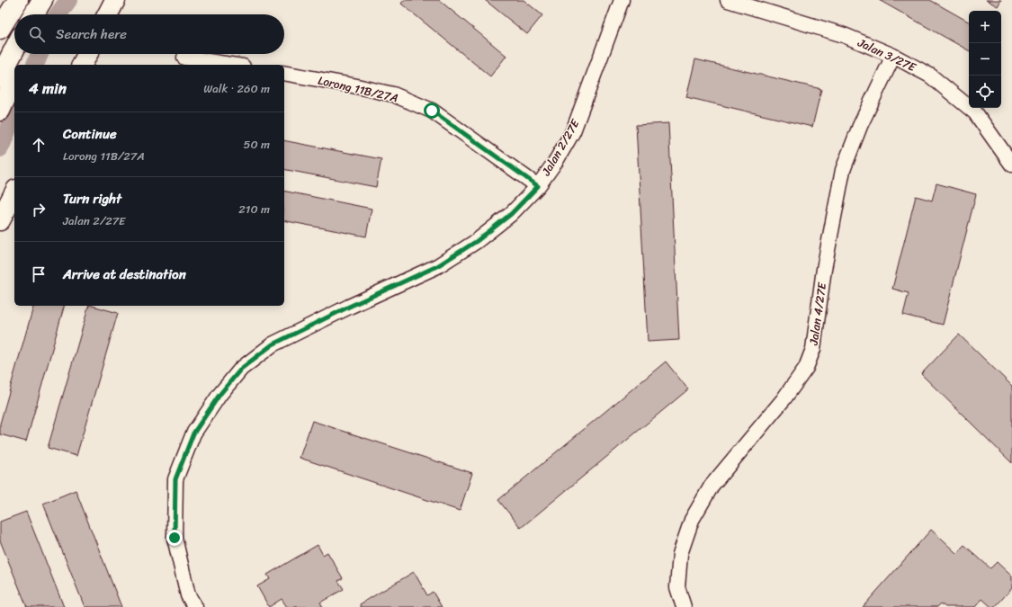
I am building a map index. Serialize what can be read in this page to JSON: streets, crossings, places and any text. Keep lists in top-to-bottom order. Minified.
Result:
{"streets":{"street":["Jalan 3/27E","Lorong 11B/27A","Jalan 2/27E","Jalan 4/27E"]},"crossings":[["Jalan 3/27E","Jalan 4/27E"],["Lorong 11B/27A","Jalan 2/27E"]],"page":{"map_buttons":["+","−"],"search":"Search here","heading":["4 min","Walk · 260 m"],"list":[["Continue","Lorong 11B/27A","50 m"],["Turn right","Jalan 2/27E","210 m"],"Arrive at destination"]}}
